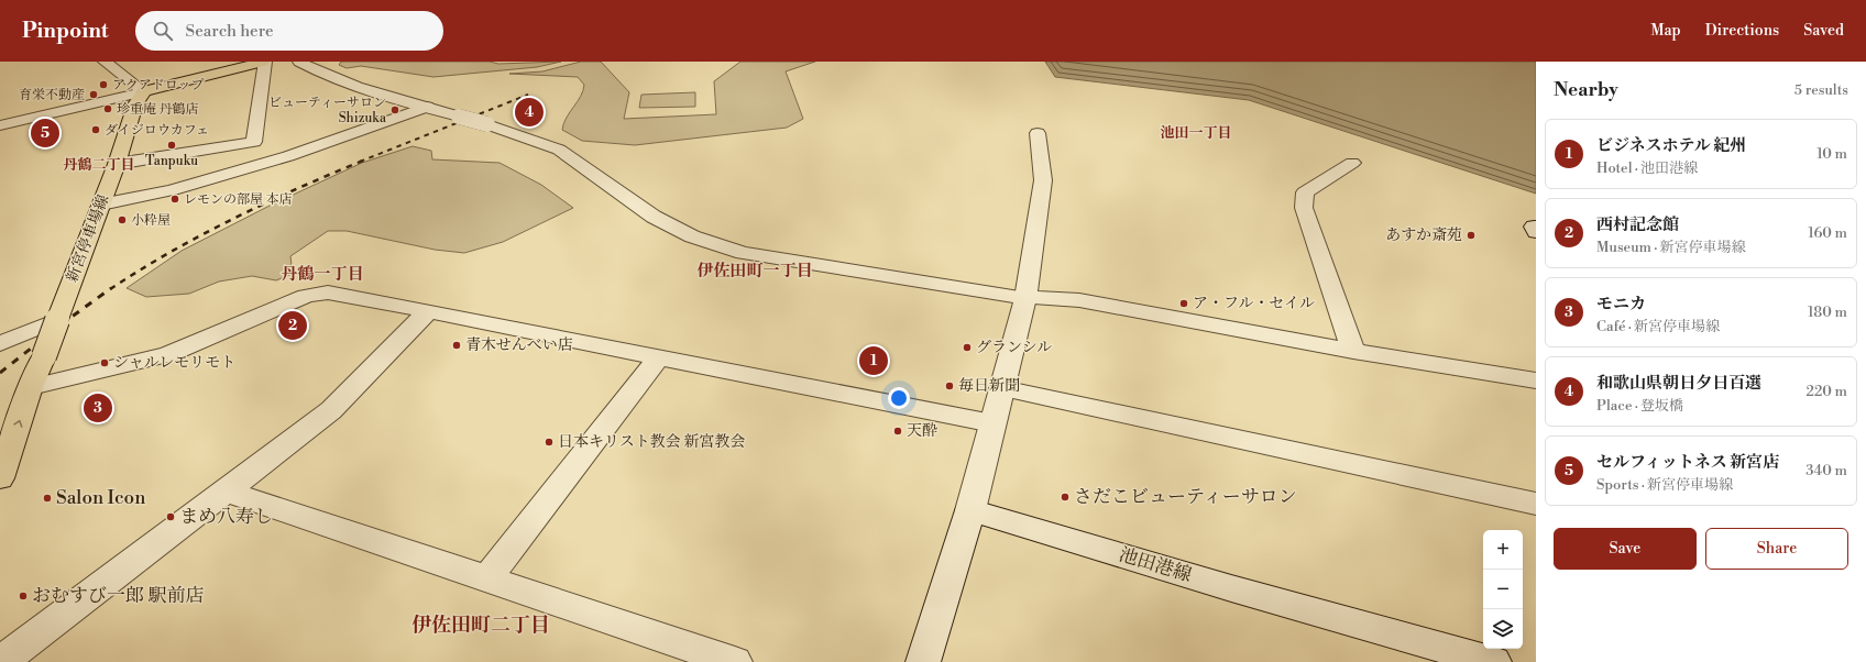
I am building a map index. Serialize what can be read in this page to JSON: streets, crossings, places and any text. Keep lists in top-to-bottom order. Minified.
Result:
{"streets":{"main road":["新宮停車場線"],"street":["池田港線"]},"districts":["池田一丁目","丹鶴二丁目","伊佐田町一丁目","丹鶴一丁目","伊佐田町二丁目"],"places":["アクアドロップ","育栄不動産","珍重庵 丹鶴店","ビューティーサロン Shizuka","ダイジロウカフェ","Tanpuku","レモンの部屋 本店","小粋屋","あすか斎苑","ア・フル・セイル","青木せんべい店","グランシル","シャルレモリモト","毎日新聞","天酔","日本キリスト教会 新宮教会","さだこビューティーサロン","Salon Icon","まめ八寿し","おむすび一郎 駅前店"],"page":{"header":"Pinpoint","search":"Search here","nav":["Map","Directions","Saved"],"heading":["Nearby","5 results"],"pins":["4","5","2","1","3"],"list":[{"mark":"1","name":"ビジネスホテル 紀州","note":"Hotel · 池田港線","value":"10 m"},{"mark":"2","name":"西村記念館","note":"Museum · 新宮停車場線","value":"160 m"},{"mark":"3","name":"モニカ","note":"Café · 新宮停車場線","value":"180 m"},{"mark":"4","name":"和歌山県朝日夕日百選","note":"Place · 登坂橋","value":"220 m"},{"mark":"5","name":"セルフィットネス 新宮店","note":"Sports · 新宮停車場線","value":"340 m"}],"buttons":["Save","Share"],"map_buttons":["+","−"]}}
